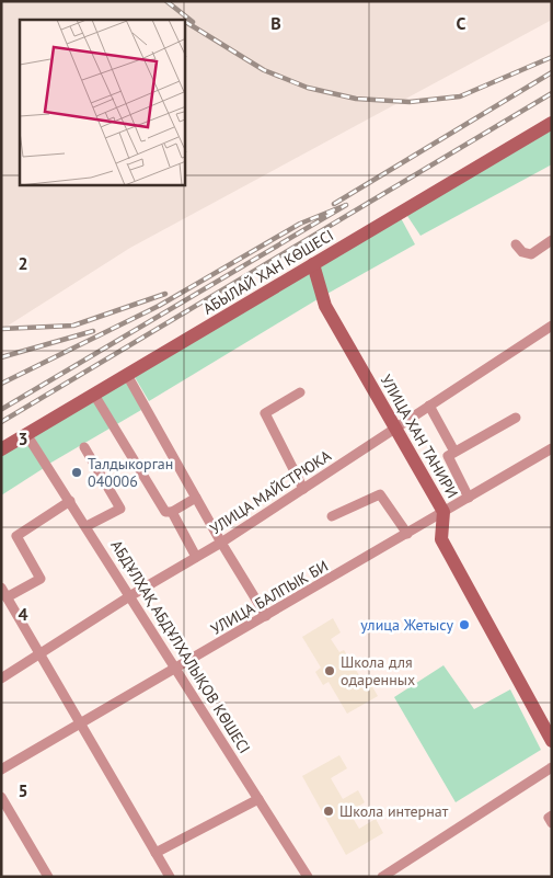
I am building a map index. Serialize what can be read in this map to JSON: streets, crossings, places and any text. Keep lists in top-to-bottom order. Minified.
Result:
{"streets":{"main road":["АБЫЛАЙ ХАН КӨШЕСІ","УЛИЦА ХАН ТАНИРИ"],"street":["УЛИЦА МАЙСТРЮКА","УЛИЦА БАЛПЫК БИ","АБДҰЛХАҚ АБДҰЛХАЛЫҚОВ КӨШЕСІ"]},"crossings":[["АБЫЛАЙ ХАН КӨШЕСІ","УЛИЦА ХАН ТАНИРИ"],["АБЫЛАЙ ХАН КӨШЕСІ","АБДҰЛХАҚ АБДҰЛХАЛЫҚОВ КӨШЕСІ"],["УЛИЦА ХАН ТАНИРИ","УЛИЦА МАЙСТРЮКА"],["УЛИЦА ХАН ТАНИРИ","УЛИЦА БАЛПЫК БИ"],["УЛИЦА МАЙСТРЮКА","АБДҰЛХАҚ АБДҰЛХАЛЫҚОВ КӨШЕСІ"],["УЛИЦА БАЛПЫК БИ","АБДҰЛХАҚ АБДҰЛХАЛЫҚОВ КӨШЕСІ"]],"places":["Талдыкорган 040006","улица Жетысу","Школа для одаренных","Школа интернат"],"grid":{"columns":["B","C"],"rows":["2","3","4","5"]}}
